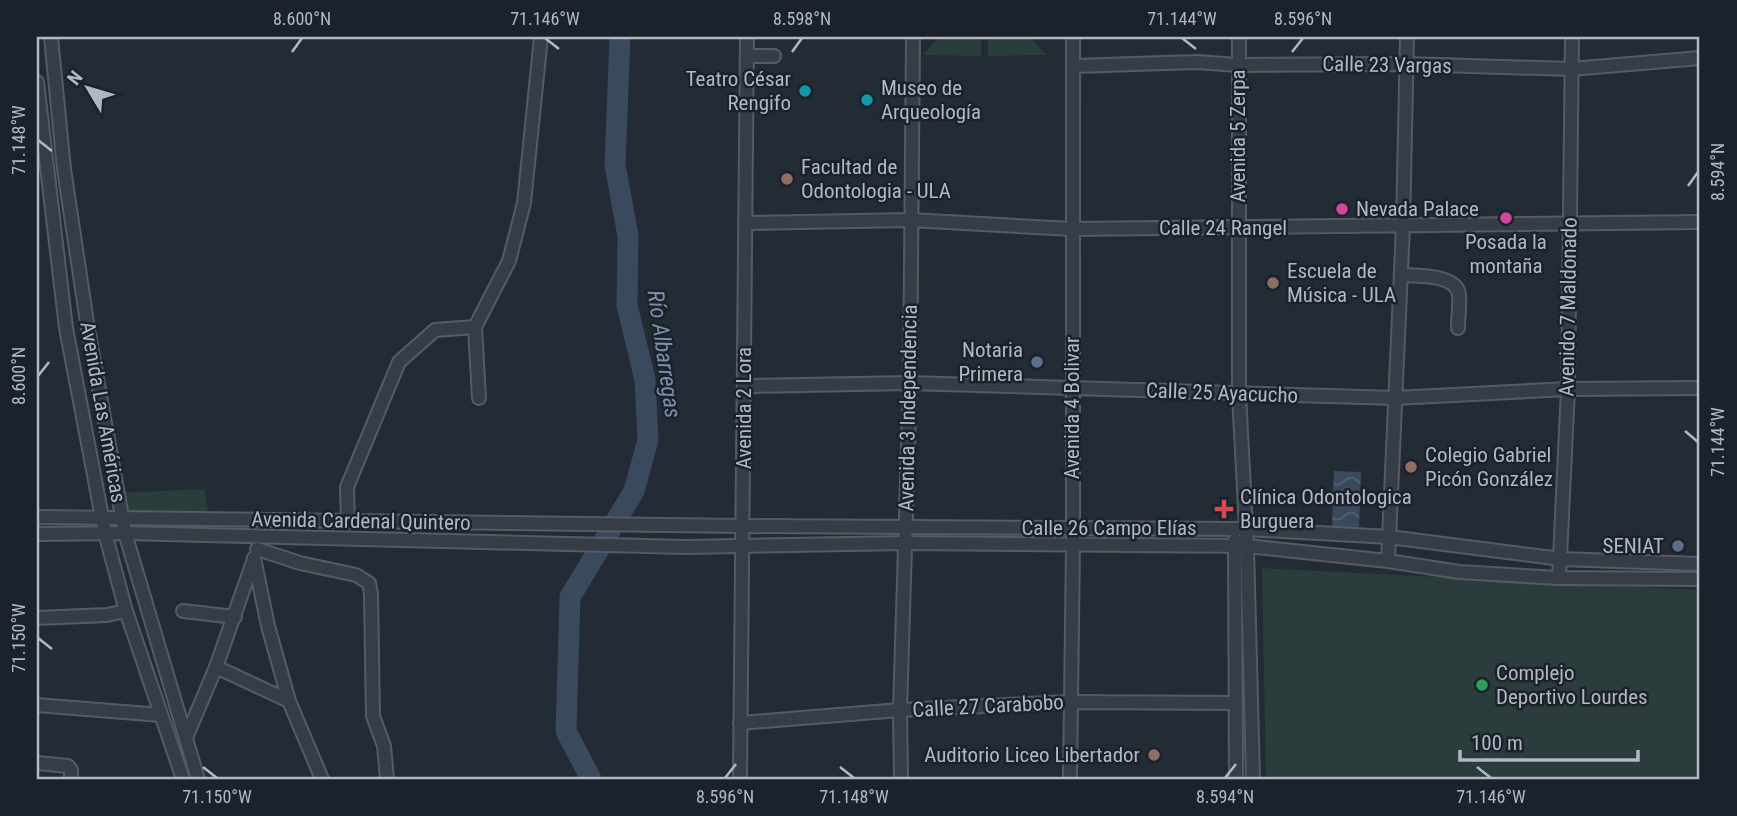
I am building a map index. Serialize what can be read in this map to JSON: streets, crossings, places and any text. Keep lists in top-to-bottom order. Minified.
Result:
{"streets":{"street":["Calle 23 Vargas","Avenida 5 Zerpa","Calle 24 Rangel","Avenido 7 Maldonado","Calle 25 Ayacucho","Avenida 2 Lora","Avenida 3 Independencia","Avenida 4 Bolivar","Avenida Las Américas","Avenida Cardenal Quintero","Calle 26 Campo Elías","Calle 27 Carabobo"]},"crossings":[["Calle 23 Vargas","Avenida 5 Zerpa"],["Calle 23 Vargas","Avenido 7 Maldonado"],["Calle 23 Vargas","Avenida 4 Bolivar"],["Avenida 5 Zerpa","Calle 24 Rangel"],["Avenida 5 Zerpa","Calle 25 Ayacucho"],["Avenida 5 Zerpa","Calle 26 Campo Elías"],["Calle 24 Rangel","Avenido 7 Maldonado"],["Calle 24 Rangel","Avenida 2 Lora"],["Calle 24 Rangel","Avenida 3 Independencia"],["Calle 24 Rangel","Avenida 4 Bolivar"],["Avenido 7 Maldonado","Calle 25 Ayacucho"],["Avenido 7 Maldonado","Calle 26 Campo Elías"],["Calle 25 Ayacucho","Avenida 2 Lora"],["Calle 25 Ayacucho","Avenida 3 Independencia"],["Calle 25 Ayacucho","Avenida 4 Bolivar"],["Avenida 2 Lora","Calle 26 Campo Elías"],["Avenida 2 Lora","Calle 27 Carabobo"],["Avenida 3 Independencia","Calle 26 Campo Elías"],["Avenida 3 Independencia","Calle 27 Carabobo"],["Avenida 4 Bolivar","Calle 26 Campo Elías"],["Avenida 4 Bolivar","Calle 27 Carabobo"],["Avenida Las Américas","Avenida Cardenal Quintero"],["Avenida Cardenal Quintero","Calle 26 Campo Elías"]],"water":["Río Albarregas"],"places":{"other":["Teatro César Rengifo","Museo de Arqueología","Facultad de Odontologia - ULA","Nevada Palace","Posada la montaña","Escuela de Música - ULA","Notaria Primera","Colegio Gabriel Picón González","SENIAT","Complejo Deportivo Lourdes","Auditorio Liceo Libertador"],"health":["Clínica Odontologica Burguera"]},"scale_bar":"100 m","north":"top left","coordinates":["8.600°N","71.146°W","8.598°N","71.144°W","8.596°N","71.148°W","8.594°N","71.150°W"]}
